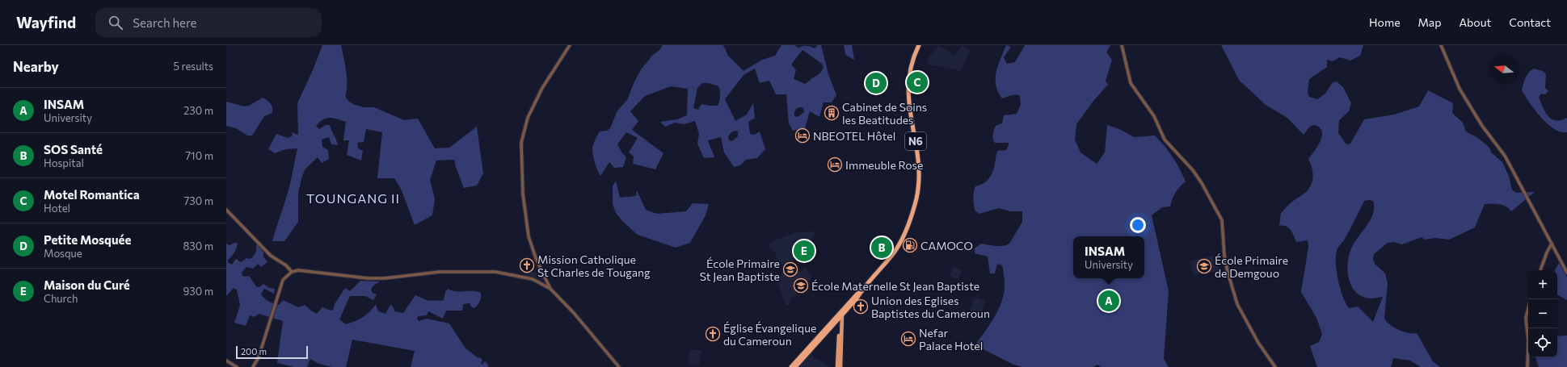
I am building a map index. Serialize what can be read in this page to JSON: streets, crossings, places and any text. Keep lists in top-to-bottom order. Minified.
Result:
{"streets":{"highway":["N6"]},"districts":["TOUNGANG II"],"places":{"building":["Cabinet de Soins les Beatitudes"],"hotel":["NBEOTEL Hôtel","Immeuble Rose","Nefar Palace Hotel"],"fuel station":["CAMOCO"],"church":["Mission Catholique St Charles de Tougang","Union des Eglises Baptistes du Cameroun","Église Évangelique du Cameroun"],"school or university":["École Primaire de Demgouo","École Primaire St Jean Baptiste","École Maternelle St Jean Baptiste"]},"scale_bar":"200 m","north":"left","page":{"header":"Wayfind","search":"Search here","nav":["Home","Map","About","Contact"],"heading":["Nearby","5 results"],"pins":["C","D","B","E","A"],"list":[{"mark":"A","name":"INSAM","note":"University","value":"230 m"},{"mark":"B","name":"SOS Santé","note":"Hospital","value":"710 m"},{"mark":"C","name":"Motel Romantica","note":"Hotel","value":"730 m"},{"mark":"D","name":"Petite Mosquée","note":"Mosque","value":"830 m"},{"mark":"E","name":"Maison du Curé","note":"Church","value":"930 m"}],"popup":["INSAM","University"],"map_buttons":["+","−"],"scale":"200 m"}}
